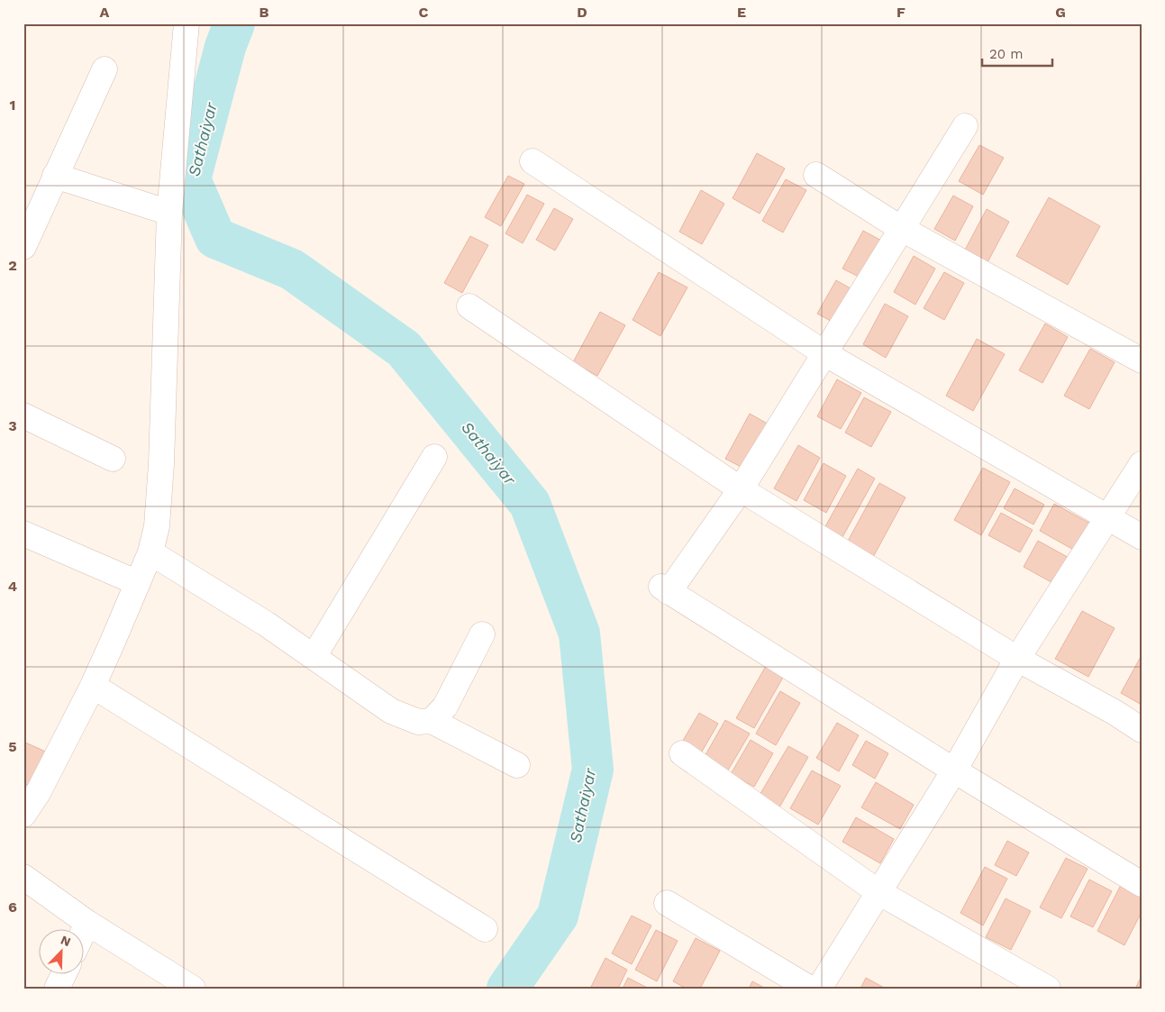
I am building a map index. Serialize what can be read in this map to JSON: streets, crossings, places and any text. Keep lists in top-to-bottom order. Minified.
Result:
{"water":["Sathaiyar"],"scale_bar":"20 m","north":"top right","grid":{"columns":["A","B","C","D","E","F","G"],"rows":["1","2","3","4","5","6"]}}
